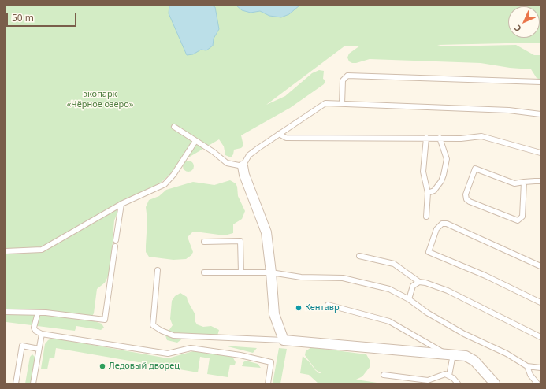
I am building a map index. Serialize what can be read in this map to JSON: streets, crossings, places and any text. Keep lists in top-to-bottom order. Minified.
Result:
{"parks":["экопарк «Чёрное озеро»"],"places":["Кентавр","Ледовый дворец"],"scale_bar":"50 m","north":"bottom left"}
